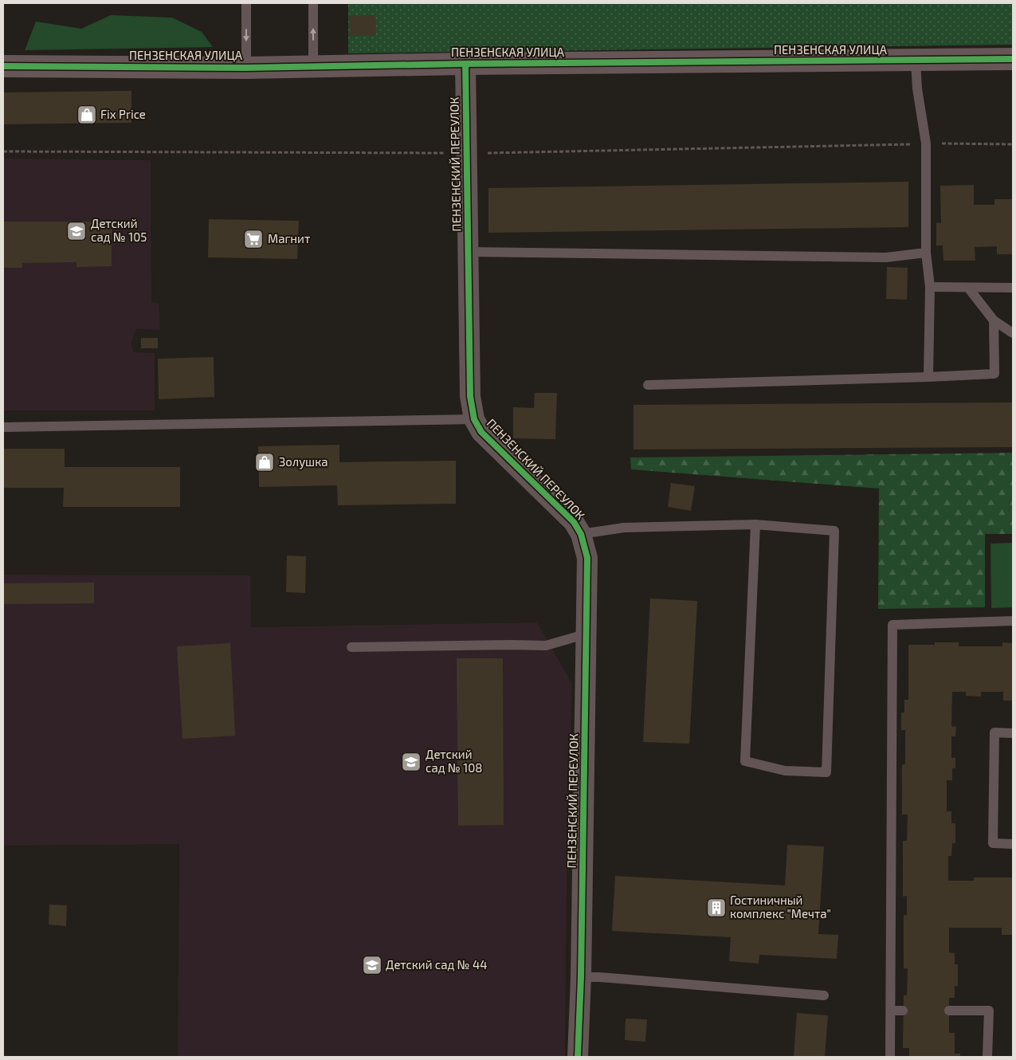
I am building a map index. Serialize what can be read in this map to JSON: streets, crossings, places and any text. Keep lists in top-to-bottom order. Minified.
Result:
{"streets":{"street":["ПЕНЗЕНСКАЯ УЛИЦА","ПЕНЗЕНСКИЙ ПЕРЕУЛОК"]},"crossings":[["ПЕНЗЕНСКАЯ УЛИЦА","ПЕНЗЕНСКИЙ ПЕРЕУЛОК"]],"places":{"shop":["Fix Price","Золушка"],"school or university":["Детский сад № 105","Детский сад № 108","Детский сад № 44"],"supermarket":["Магнит"],"building":["Гостиничный комплекс \"Мечта\""]}}
